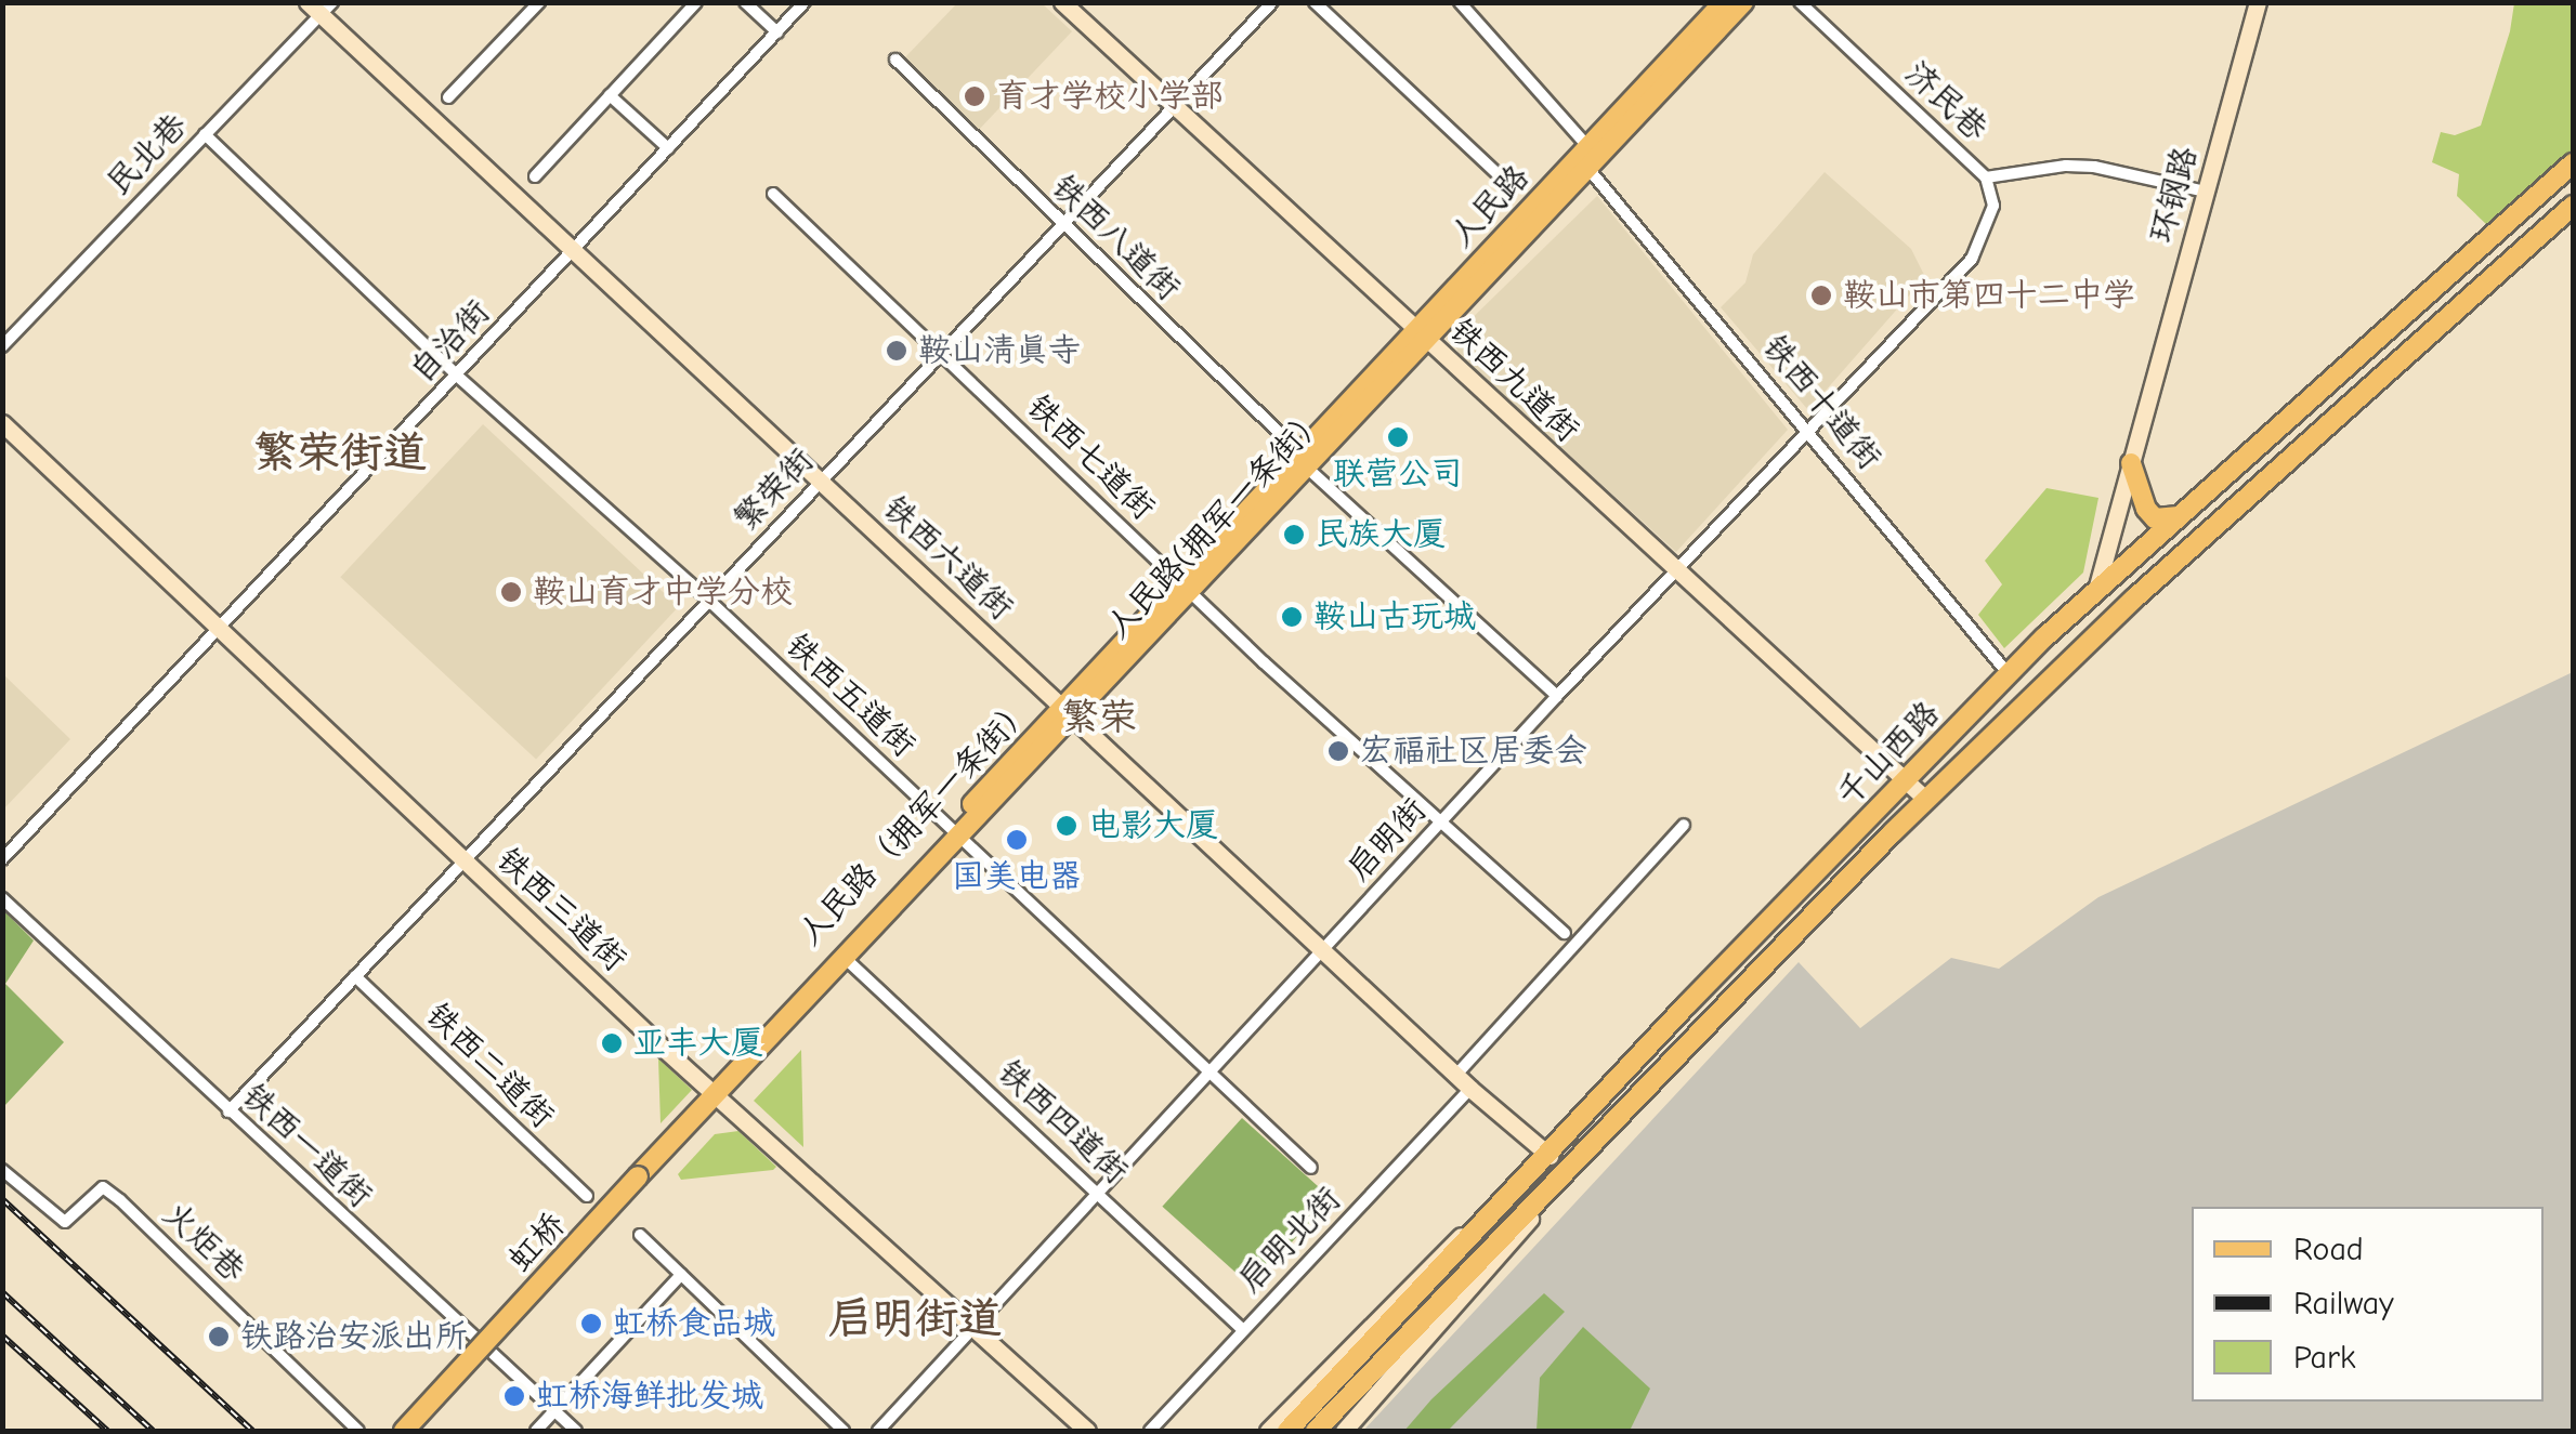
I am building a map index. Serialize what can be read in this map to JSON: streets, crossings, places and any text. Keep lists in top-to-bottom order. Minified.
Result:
{"streets":{"main road":["环钢路","人民路","铁西九道街","人民路(拥军一条街)","铁西六道街","千山西路","人民路（拥军一条街）","铁西三道街","虹桥"],"street":["济民巷","民北巷","铁西八道街","自治街","铁西十道街","铁西七道街","繁荣街","铁西五道街","启明街","铁西二道街","铁西四道街","铁西一道街","启明北街","火炬巷"]},"crossings":[["济民巷","环钢路"],["济民巷","启明街"],["民北巷","铁西六道街"],["民北巷","铁西五道街"],["环钢路","千山西路"],["人民路","铁西九道街"],["人民路","人民路(拥军一条街)"],["铁西八道街","繁荣街"],["铁西八道街","人民路(拥军一条街)"],["铁西八道街","启明街"],["自治街","铁西六道街"],["自治街","铁西五道街"],["自治街","铁西三道街"],["铁西九道街","繁荣街"],["铁西九道街","人民路(拥军一条街)"],["铁西九道街","千山西路"],["铁西九道街","启明街"],["铁西十道街","人民路(拥军一条街)"],["铁西十道街","千山西路"],["铁西十道街","启明街"],["铁西七道街","繁荣街"],["铁西七道街","人民路(拥军一条街)"],["铁西七道街","启明街"],["繁荣街","铁西六道街"],["繁荣街","铁西五道街"],["繁荣街","铁西三道街"],["繁荣街","铁西二道街"],["繁荣街","铁西一道街"],["人民路(拥军一条街)","铁西六道街"],["人民路(拥军一条街)","铁西五道街"],["人民路(拥军一条街)","人民路（拥军一条街）"],["人民路(拥军一条街)","铁西三道街"],["人民路(拥军一条街)","铁西四道街"],["人民路(拥军一条街)","虹桥"],["铁西六道街","千山西路"],["铁西六道街","启明街"],["铁西六道街","启明北街"],["铁西五道街","人民路（拥军一条街）"],["铁西五道街","启明街"],["人民路（拥军一条街）","铁西三道街"],["人民路（拥军一条街）","虹桥"],["启明街","铁西三道街"],["启明街","铁西四道街"],["铁西三道街","虹桥"],["铁西四道街","启明北街"]],"districts":["繁荣街道","繁荣","启明街道"],"places":["育才学校小学部","鞍山市第四十二中学","鞍山清真寺","联营公司","民族大厦","鞍山育才中学分校","鞍山古玩城","宏福社区居委会","电影大厦","国美电器","亚丰大厦","虹桥食品城","铁路治安派出所","虹桥海鲜批发城"],"legend":["Road","Railway","Park"]}
